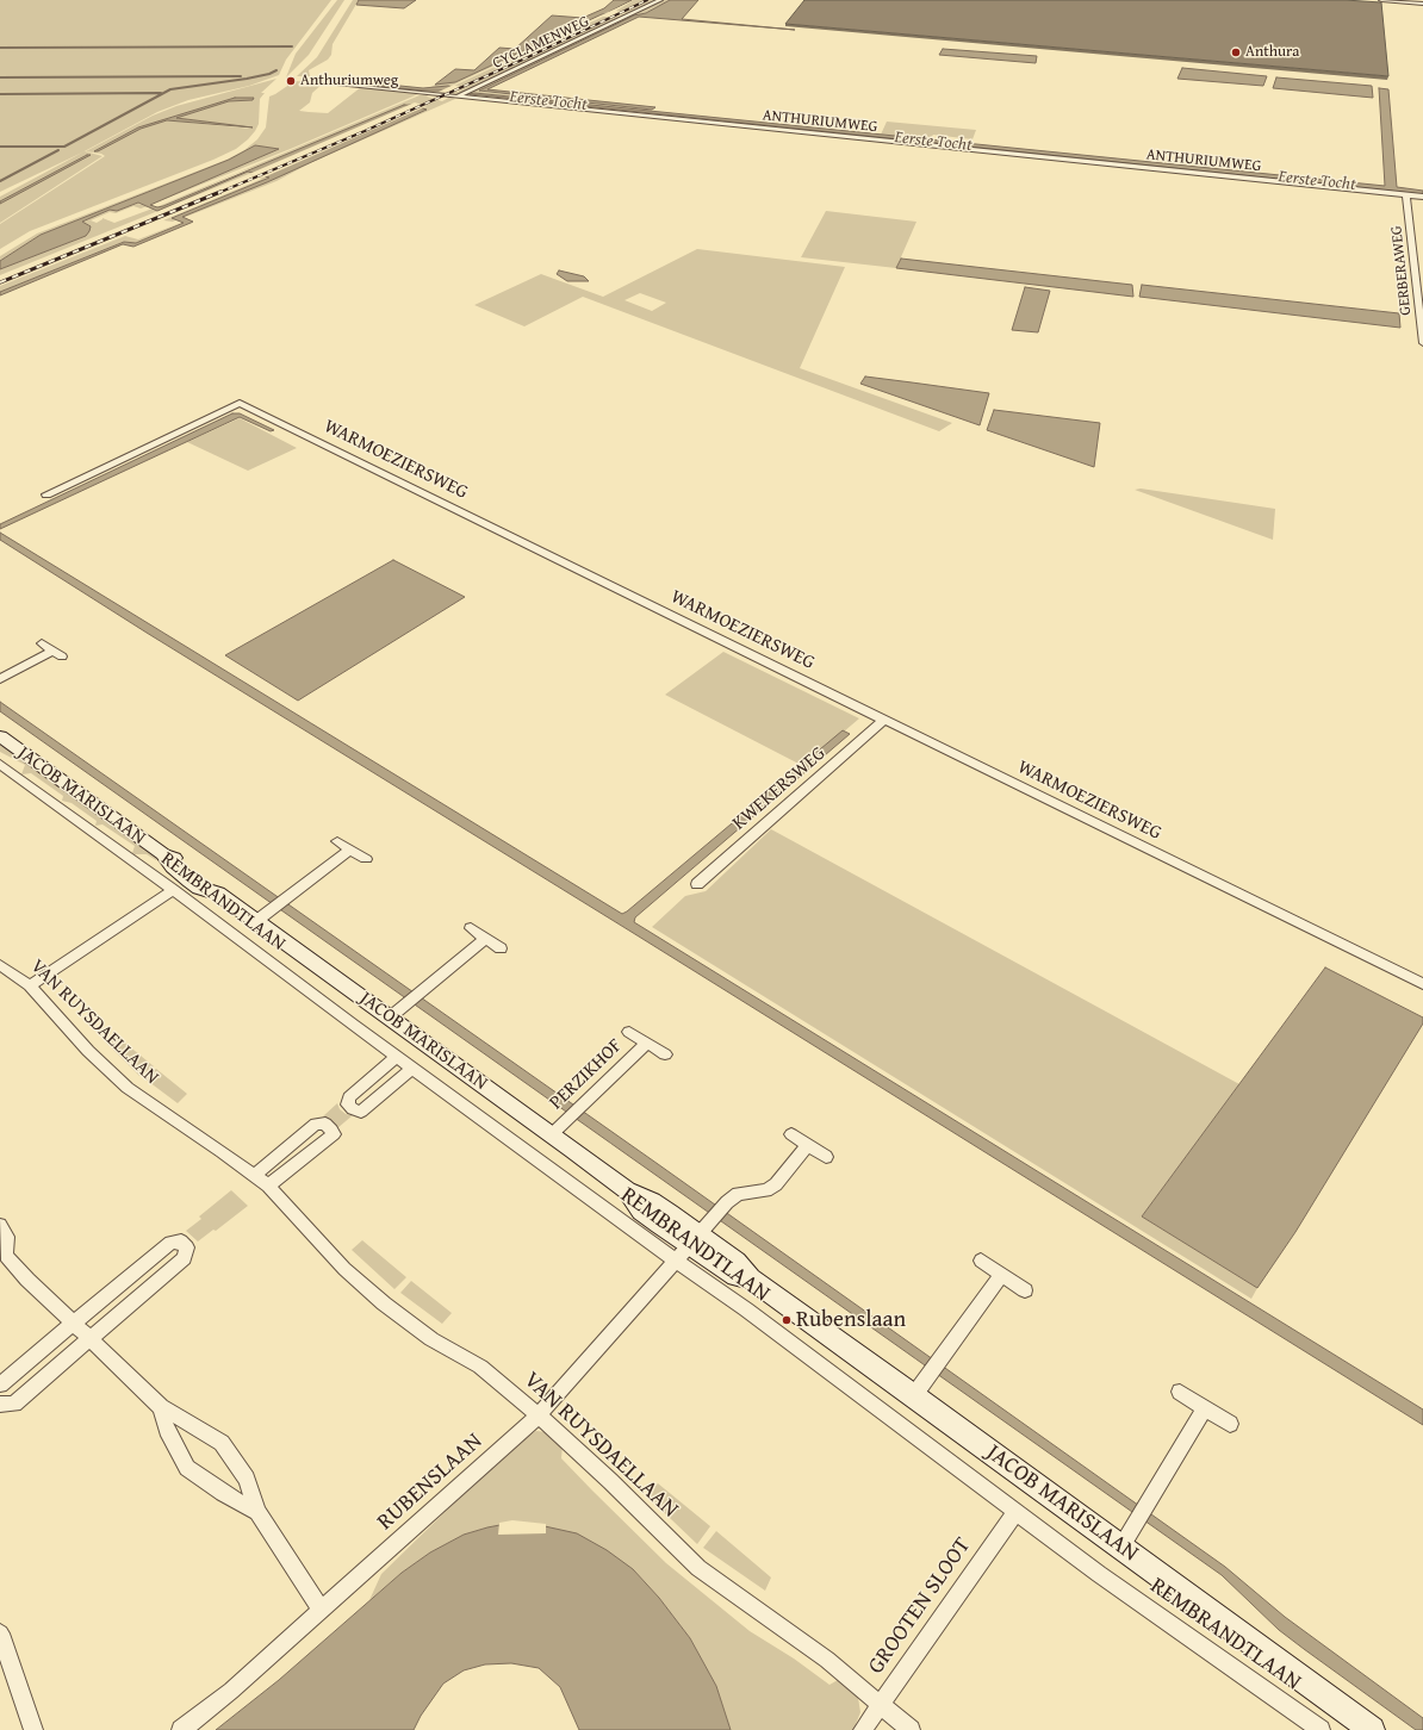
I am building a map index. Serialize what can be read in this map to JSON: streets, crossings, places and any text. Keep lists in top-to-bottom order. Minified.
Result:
{"streets":{"main road":["JACOB MARISLAAN"],"street":["CYCLAMENWEG","ANTHURIUMWEG","GERBERAWEG","WARMOEZIERSWEG","KWEKERSWEG","REMBRANDTLAAN","VAN RUYSDAELLAAN","PERZIKHOF","RUBENSLAAN","GROOTEN SLOOT"]},"crossings":[["CYCLAMENWEG","ANTHURIUMWEG"],["ANTHURIUMWEG","GERBERAWEG"],["WARMOEZIERSWEG","KWEKERSWEG"],["JACOB MARISLAAN","REMBRANDTLAAN"],["JACOB MARISLAAN","PERZIKHOF"],["JACOB MARISLAAN","RUBENSLAAN"],["REMBRANDTLAAN","RUBENSLAAN"],["REMBRANDTLAAN","GROOTEN SLOOT"],["VAN RUYSDAELLAAN","RUBENSLAAN"],["VAN RUYSDAELLAAN","GROOTEN SLOOT"]],"water":["Eerste Tocht"],"places":["Anthura","Anthuriumweg","Rubenslaan"]}
